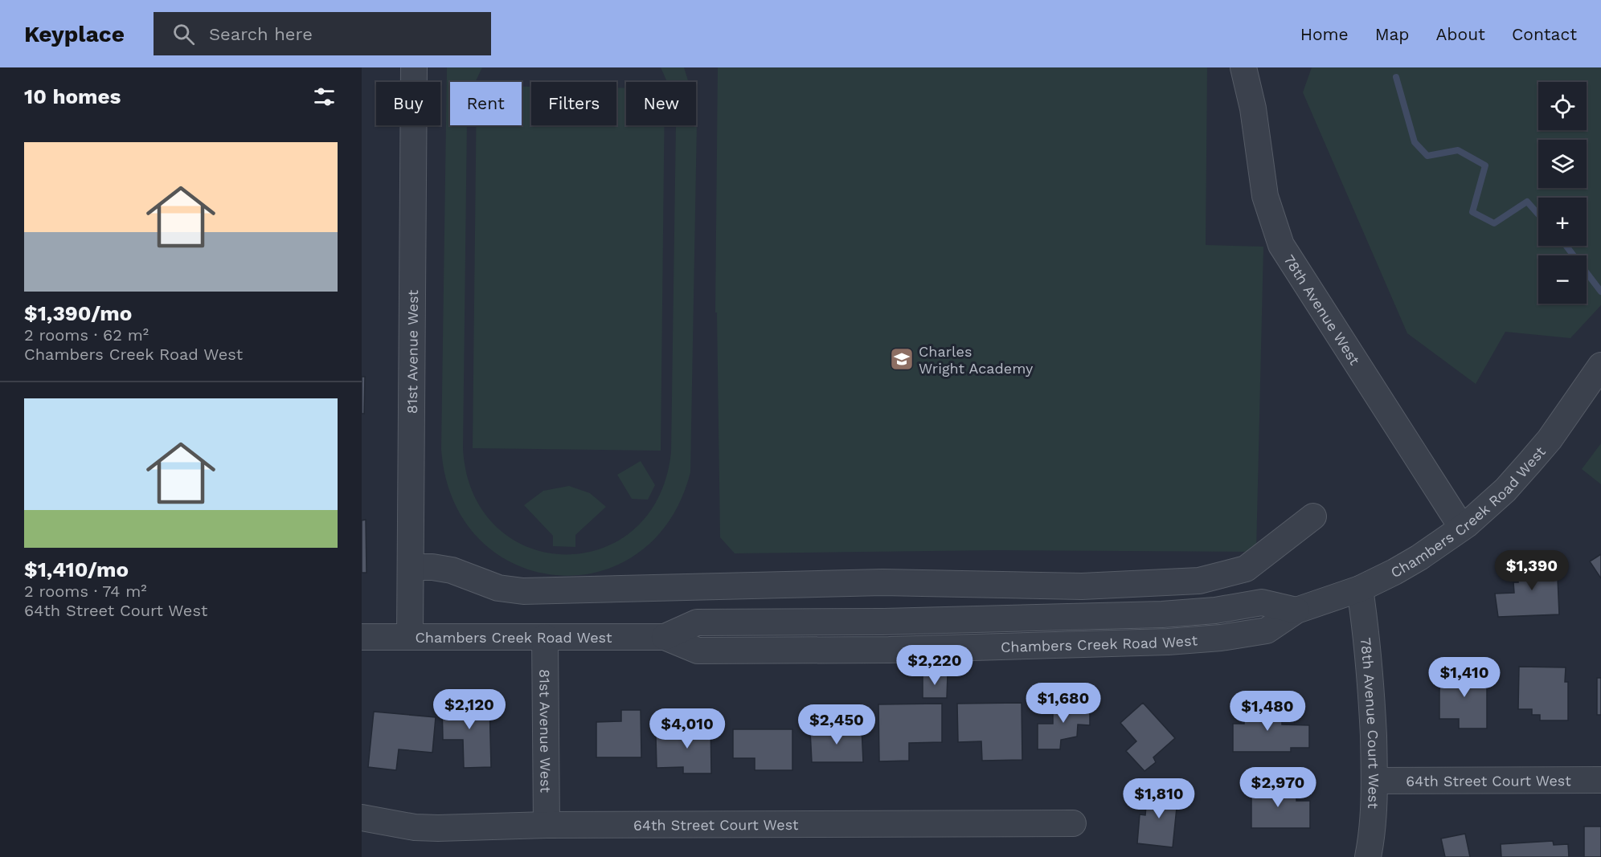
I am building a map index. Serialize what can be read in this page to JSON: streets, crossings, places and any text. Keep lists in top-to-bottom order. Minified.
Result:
{"streets":{"street":["78th Avenue West","81st Avenue West","Chambers Creek Road West","78th Avenue Court West","64th Street Court West"]},"crossings":[["78th Avenue West","Chambers Creek Road West"],["81st Avenue West","Chambers Creek Road West"],["81st Avenue West","64th Street Court West"],["Chambers Creek Road West","78th Avenue Court West"],["78th Avenue Court West","64th Street Court West"]],"places":{"school or university":["Charles Wright Academy"]},"page":{"header":"Keyplace","search":"Search here","nav":["Home","Map","About","Contact"],"heading":"10 homes","map_buttons":["+","−"],"chip":["Buy","Rent","Filters","New"],"list":[{"name":"$1,390/mo","note":"2 rooms · 62 m² · Chambers Creek Road West"},{"name":"$1,410/mo","note":"2 rooms · 74 m² · 64th Street Court West"}],"price":["$1,390","$2,220","$1,410","$1,680","$2,120","$1,480","$2,450","$4,010","$2,970","$1,810"]}}
